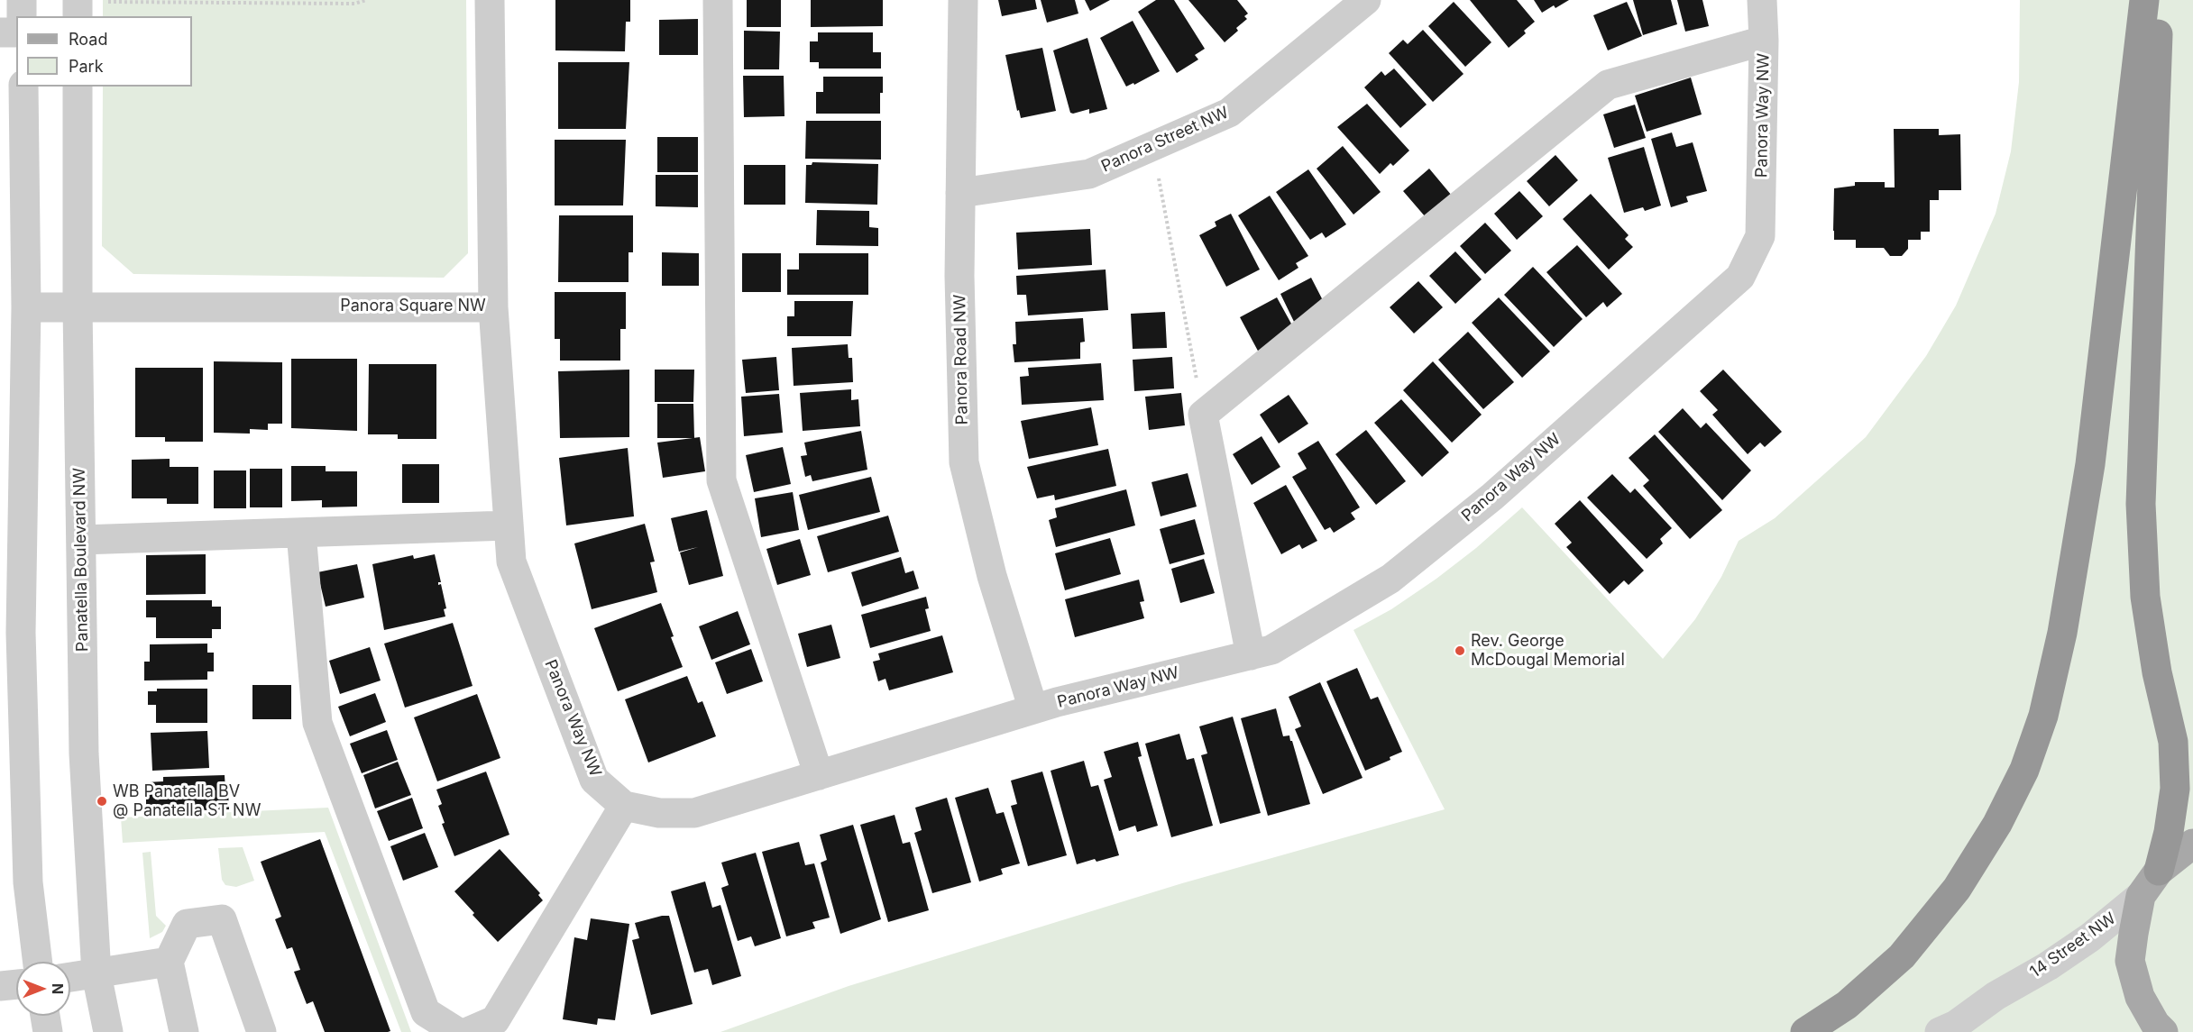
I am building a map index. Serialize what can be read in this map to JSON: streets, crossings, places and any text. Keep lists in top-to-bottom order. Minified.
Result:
{"streets":{"main road":["14 Street NW"],"street":["Panora Way NW","Panora Street NW","Panora Square NW","Panora Road NW","Panatella Boulevard NW"]},"crossings":[["Panora Way NW","Panora Square NW"],["Panora Way NW","Panora Road NW"],["Panora Street NW","Panora Road NW"],["Panora Square NW","Panatella Boulevard NW"]],"places":["Rev. George McDougal Memorial","WB Panatella BV @ Panatella ST NW"],"legend":["Road","Park"],"north":"right"}
